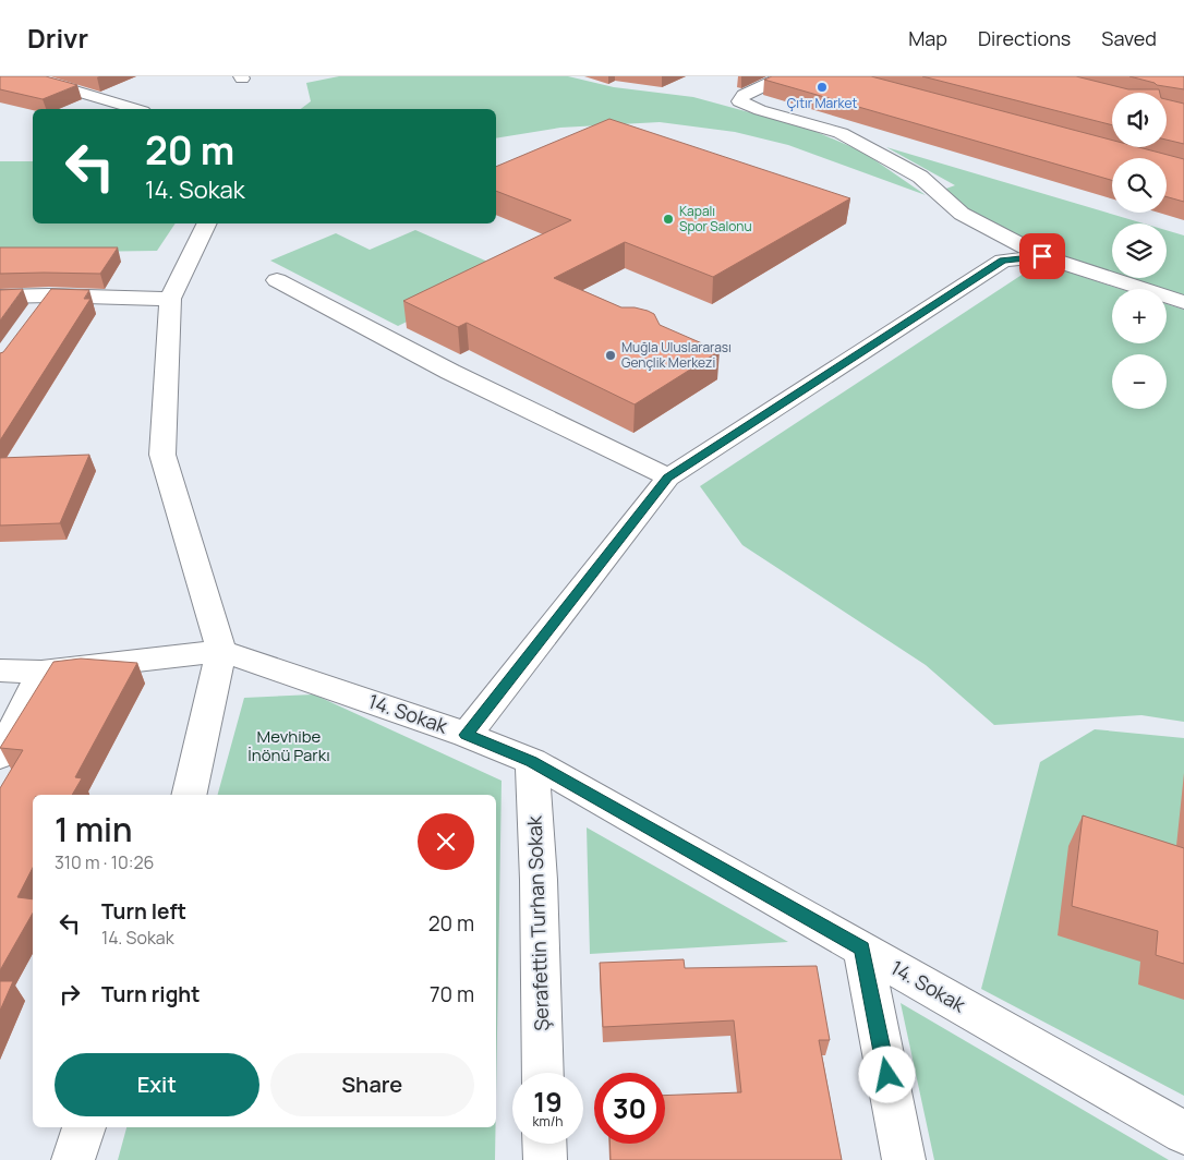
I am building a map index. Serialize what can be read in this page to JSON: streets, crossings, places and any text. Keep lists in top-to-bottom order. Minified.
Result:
{"streets":{"street":["14. Sokak","Şerafettin Turhan Sokak"]},"crossings":[["14. Sokak","Şerafettin Turhan Sokak"]],"parks":["Mevhibe İnönü Parkı"],"places":["Çıtır Market","Kapalı Spor Salonu","Muğla Uluslararası Gençlik Merkezi"],"page":{"header":"Drivr","nav":["Map","Directions","Saved"],"map_buttons":["+","−"],"turn":["20 m","14. Sokak"],"heading":["1 min","310 m · 10:26"],"list":[{"name":"Turn left","note":"14. Sokak","value":"20 m"},{"name":"Turn right","value":"70 m"}],"buttons":["Exit","Share"],"speed":"19 km/h","limit":"30"}}
